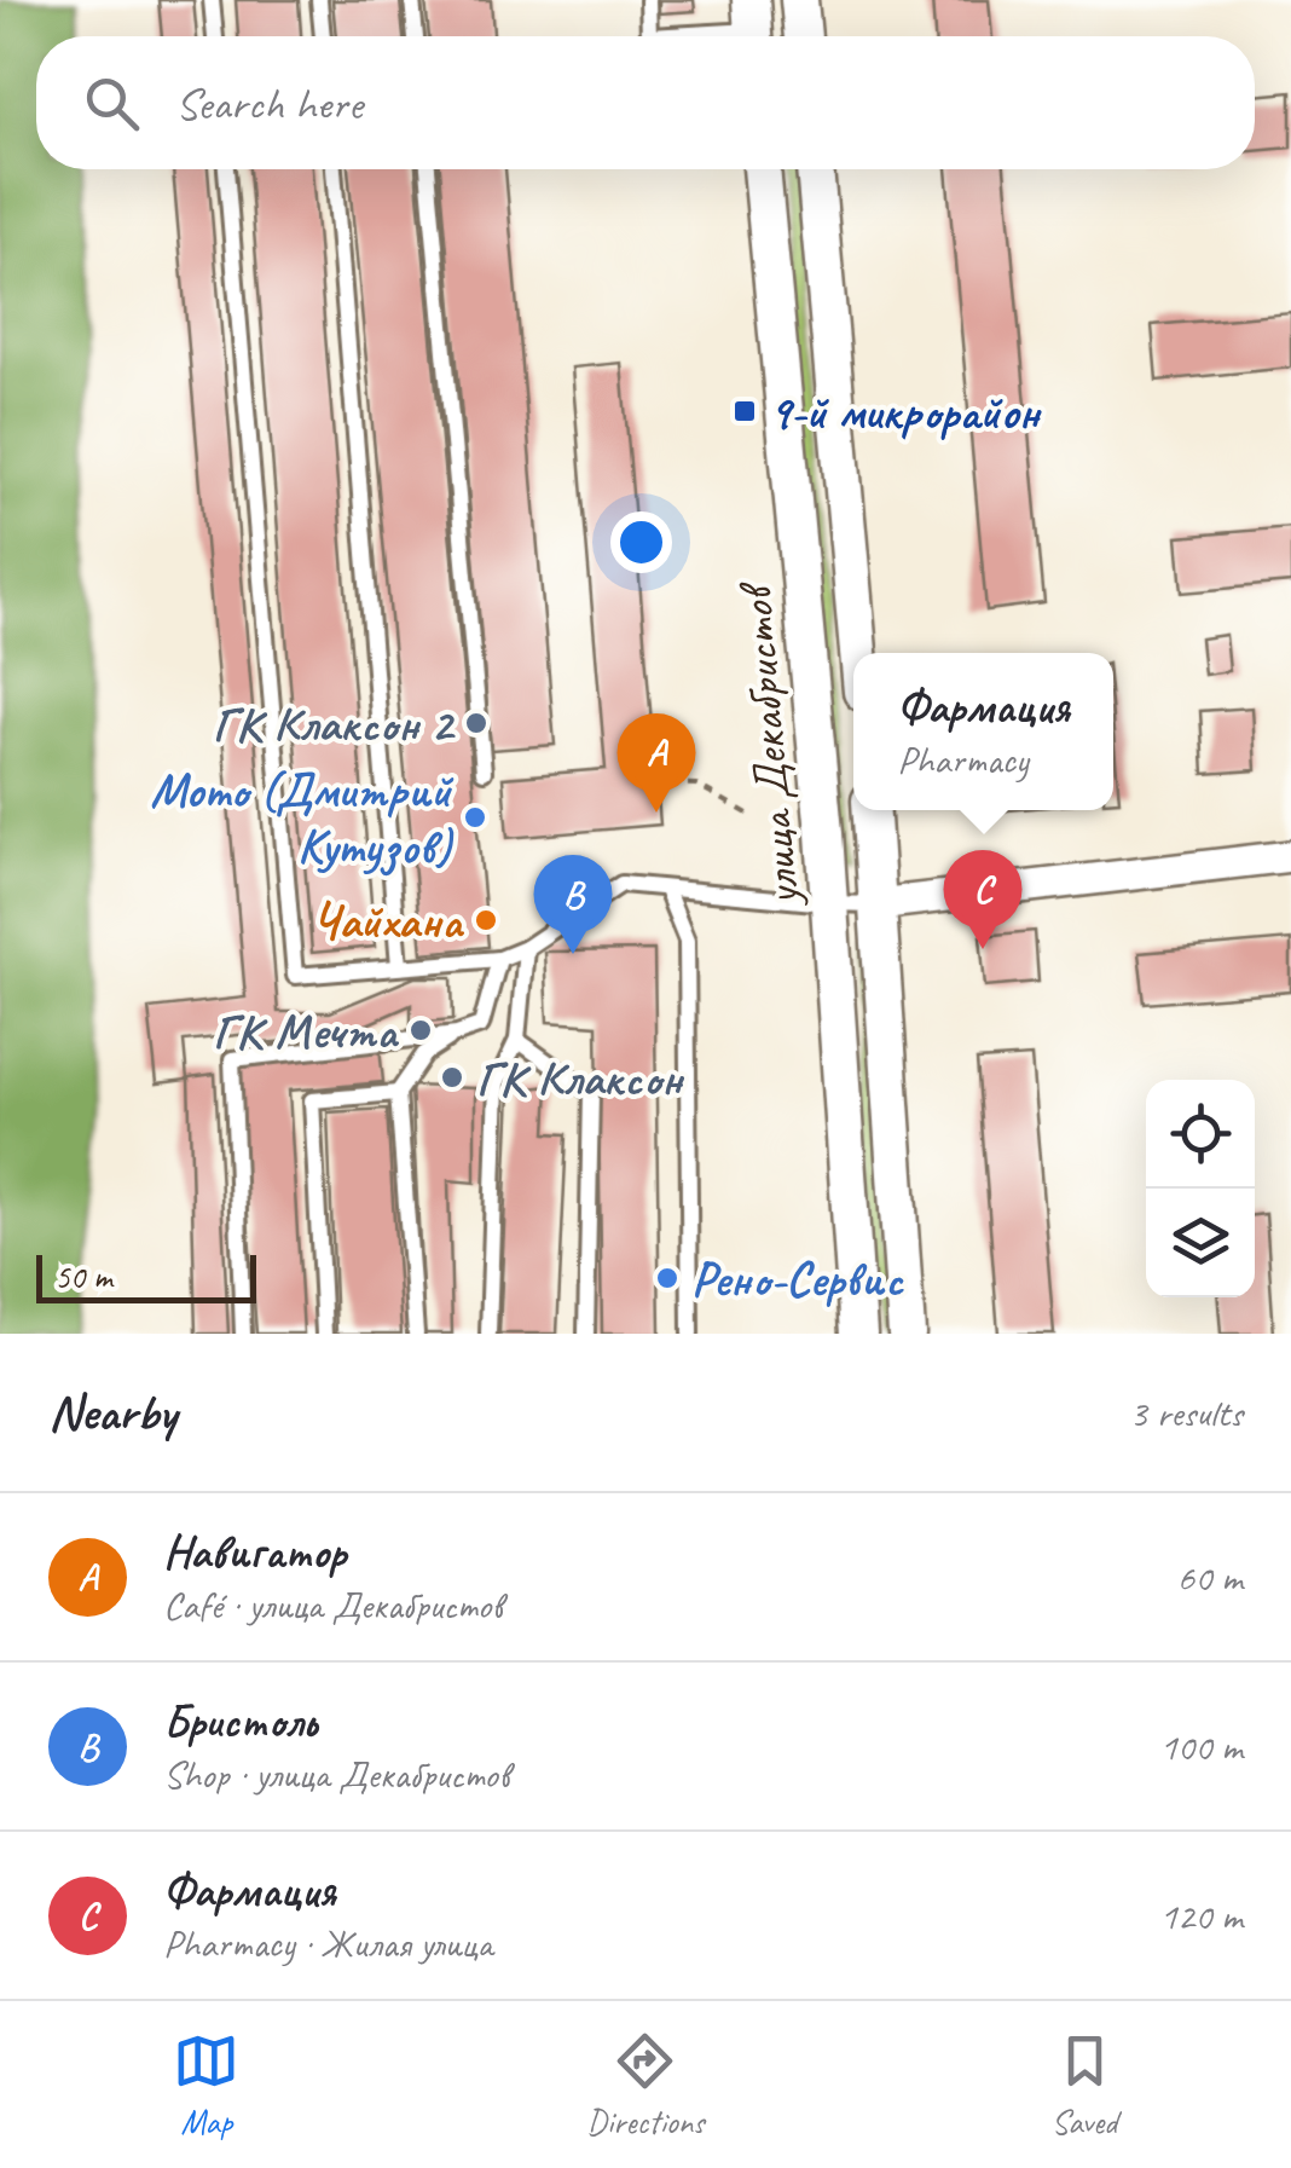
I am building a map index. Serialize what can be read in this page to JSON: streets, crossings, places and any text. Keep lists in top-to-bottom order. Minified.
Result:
{"streets":{"street":["улица Декабристов"]},"places":{"transit":["9-й микрорайон"],"other":["ГК Клаксон 2","Мото (Дмитрий Кутузов)","Чайхана","ГК Мечта","ГК Клаксон","Рено-Сервис"]},"scale_bar":"50 m","page":{"search":"Search here","popup":["Фармация","Pharmacy"],"pins":["A","C","B"],"scale":"50 m","heading":["Nearby","3 results"],"list":[{"mark":"A","name":"Навигатор","note":"Café · улица Декабристов","value":"60 m"},{"mark":"B","name":"Бристоль","note":"Shop · улица Декабристов","value":"100 m"},{"mark":"C","name":"Фармация","note":"Pharmacy · Жилая улица","value":"120 m"}],"nav":["Map","Directions","Saved"]}}
